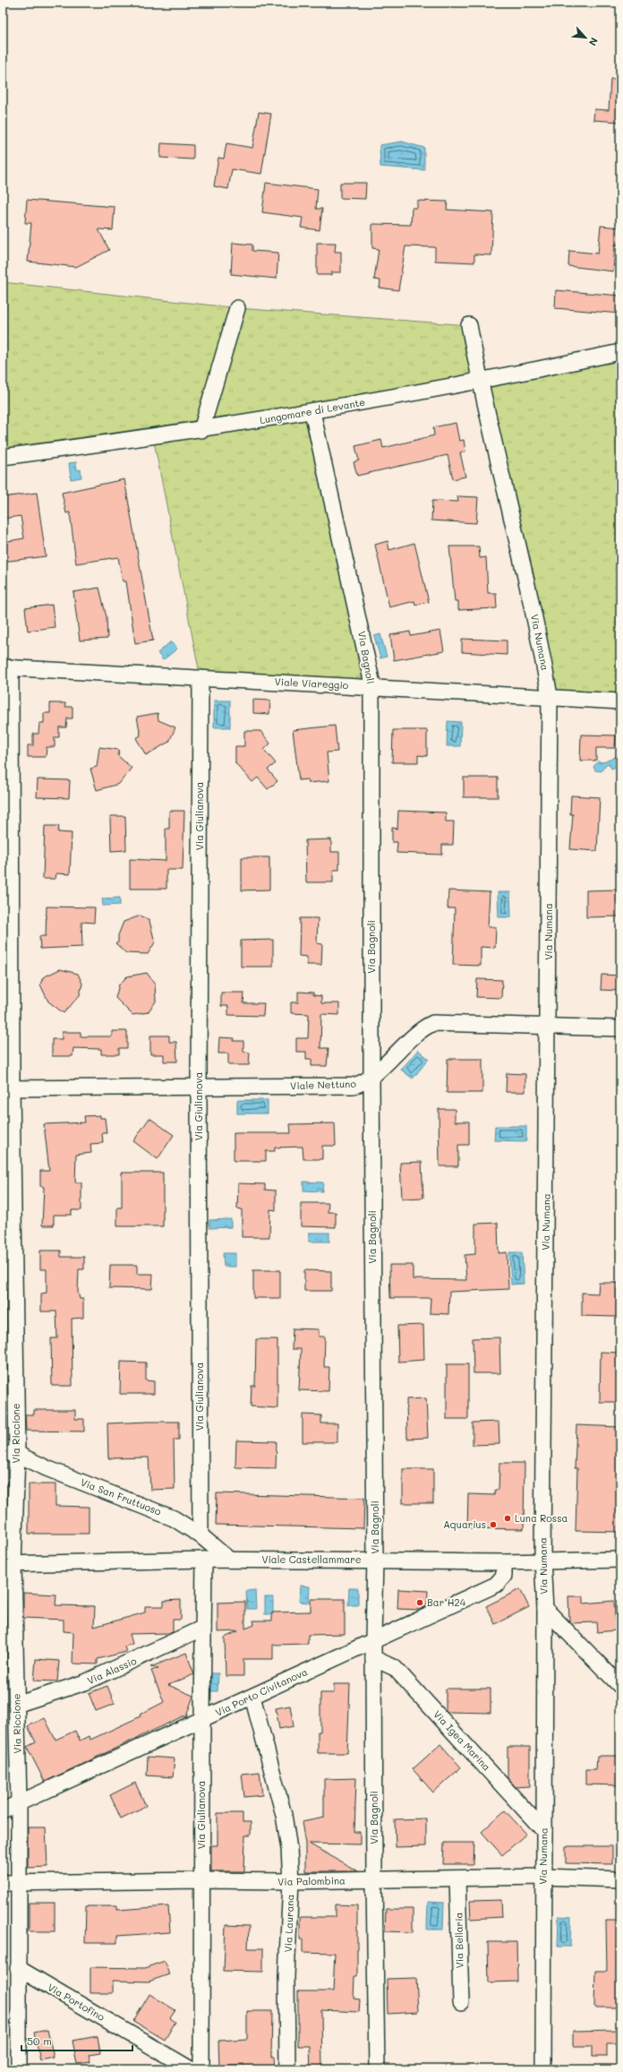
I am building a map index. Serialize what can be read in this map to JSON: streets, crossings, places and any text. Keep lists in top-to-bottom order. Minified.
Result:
{"streets":{"street":["Lungomare di Levante","Via Numana","Via Bagnoli","Viale Viareggio","Via Giulianova","Viale Nettuno","Via Riccione","Via San Fruttuoso","Viale Castellammare","Via Alassio","Via Porto Civitanova","Via Igea Marina","Via Palombina","Via Laurana","Via Bellaria","Via Portofino"]},"crossings":[["Lungomare di Levante","Via Numana"],["Lungomare di Levante","Via Bagnoli"],["Via Numana","Viale Viareggio"],["Via Numana","Viale Nettuno"],["Via Numana","Viale Castellammare"],["Via Numana","Via Igea Marina"],["Via Numana","Via Palombina"],["Via Bagnoli","Viale Viareggio"],["Via Bagnoli","Viale Nettuno"],["Via Bagnoli","Viale Castellammare"],["Via Bagnoli","Via Porto Civitanova"],["Via Bagnoli","Via Igea Marina"],["Via Bagnoli","Via Palombina"],["Viale Viareggio","Via Giulianova"],["Viale Viareggio","Via Riccione"],["Via Giulianova","Viale Nettuno"],["Via Giulianova","Via San Fruttuoso"],["Via Giulianova","Viale Castellammare"],["Via Giulianova","Via Alassio"],["Via Giulianova","Via Porto Civitanova"],["Via Giulianova","Via Palombina"],["Viale Nettuno","Via Riccione"],["Via Riccione","Via San Fruttuoso"],["Via Riccione","Viale Castellammare"],["Via Riccione","Via Alassio"],["Via Riccione","Via Porto Civitanova"],["Via Riccione","Via Palombina"],["Via Riccione","Via Portofino"],["Via San Fruttuoso","Viale Castellammare"],["Viale Castellammare","Via Porto Civitanova"],["Via Porto Civitanova","Via Laurana"],["Via Palombina","Via Laurana"],["Via Palombina","Via Bellaria"]],"places":["Luna Rossa","Aquarius","Bar H24"],"scale_bar":"50 m","north":"bottom right"}
